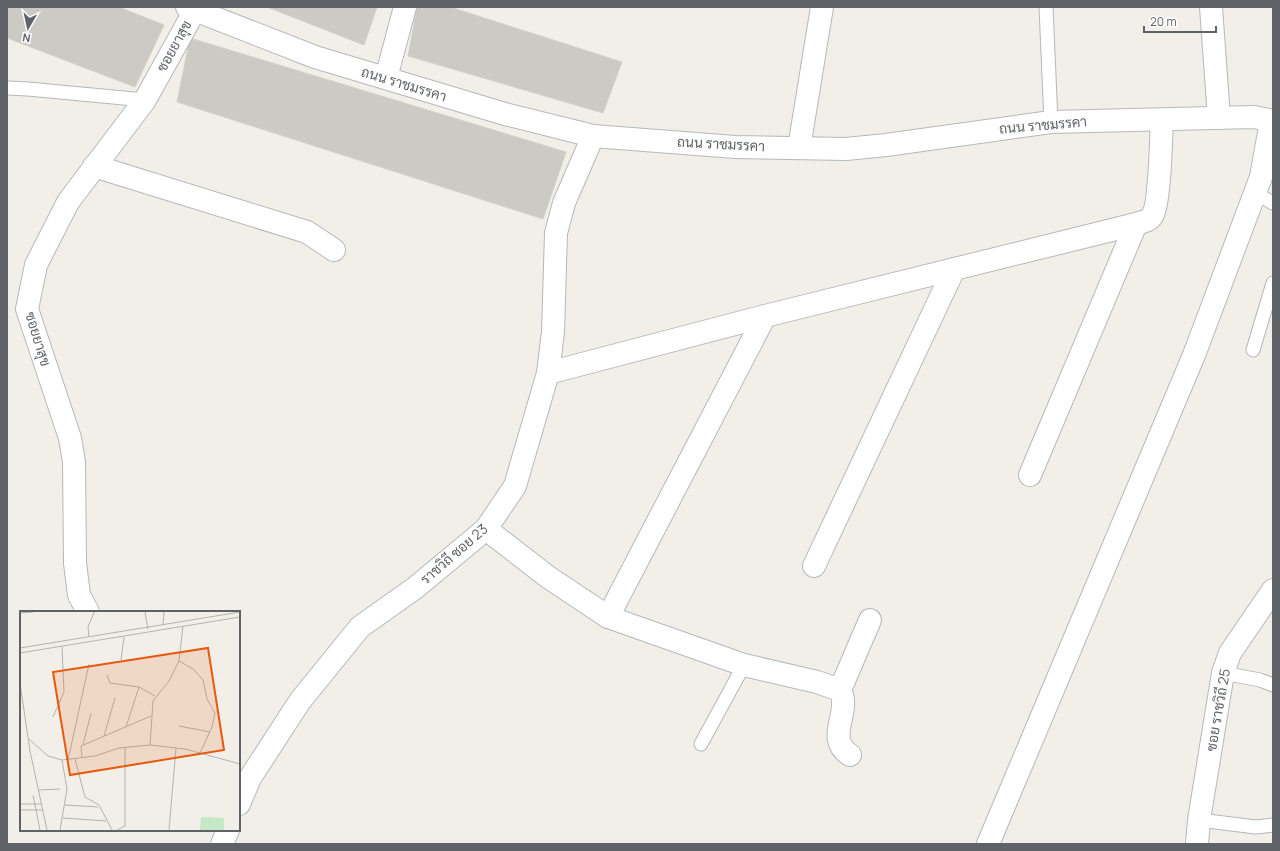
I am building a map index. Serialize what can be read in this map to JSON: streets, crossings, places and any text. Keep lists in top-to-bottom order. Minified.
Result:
{"streets":{"street":["ซอยยาสุข","ถนน ราชมรรคา","ราชวิถี ซอย 23","ซอย ราชวิถี 25"]},"crossings":[["ซอยยาสุข","ถนน ราชมรรคา"],["ถนน ราชมรรคา","ราชวิถี ซอย 23"]],"scale_bar":"20 m","north":"bottom"}
